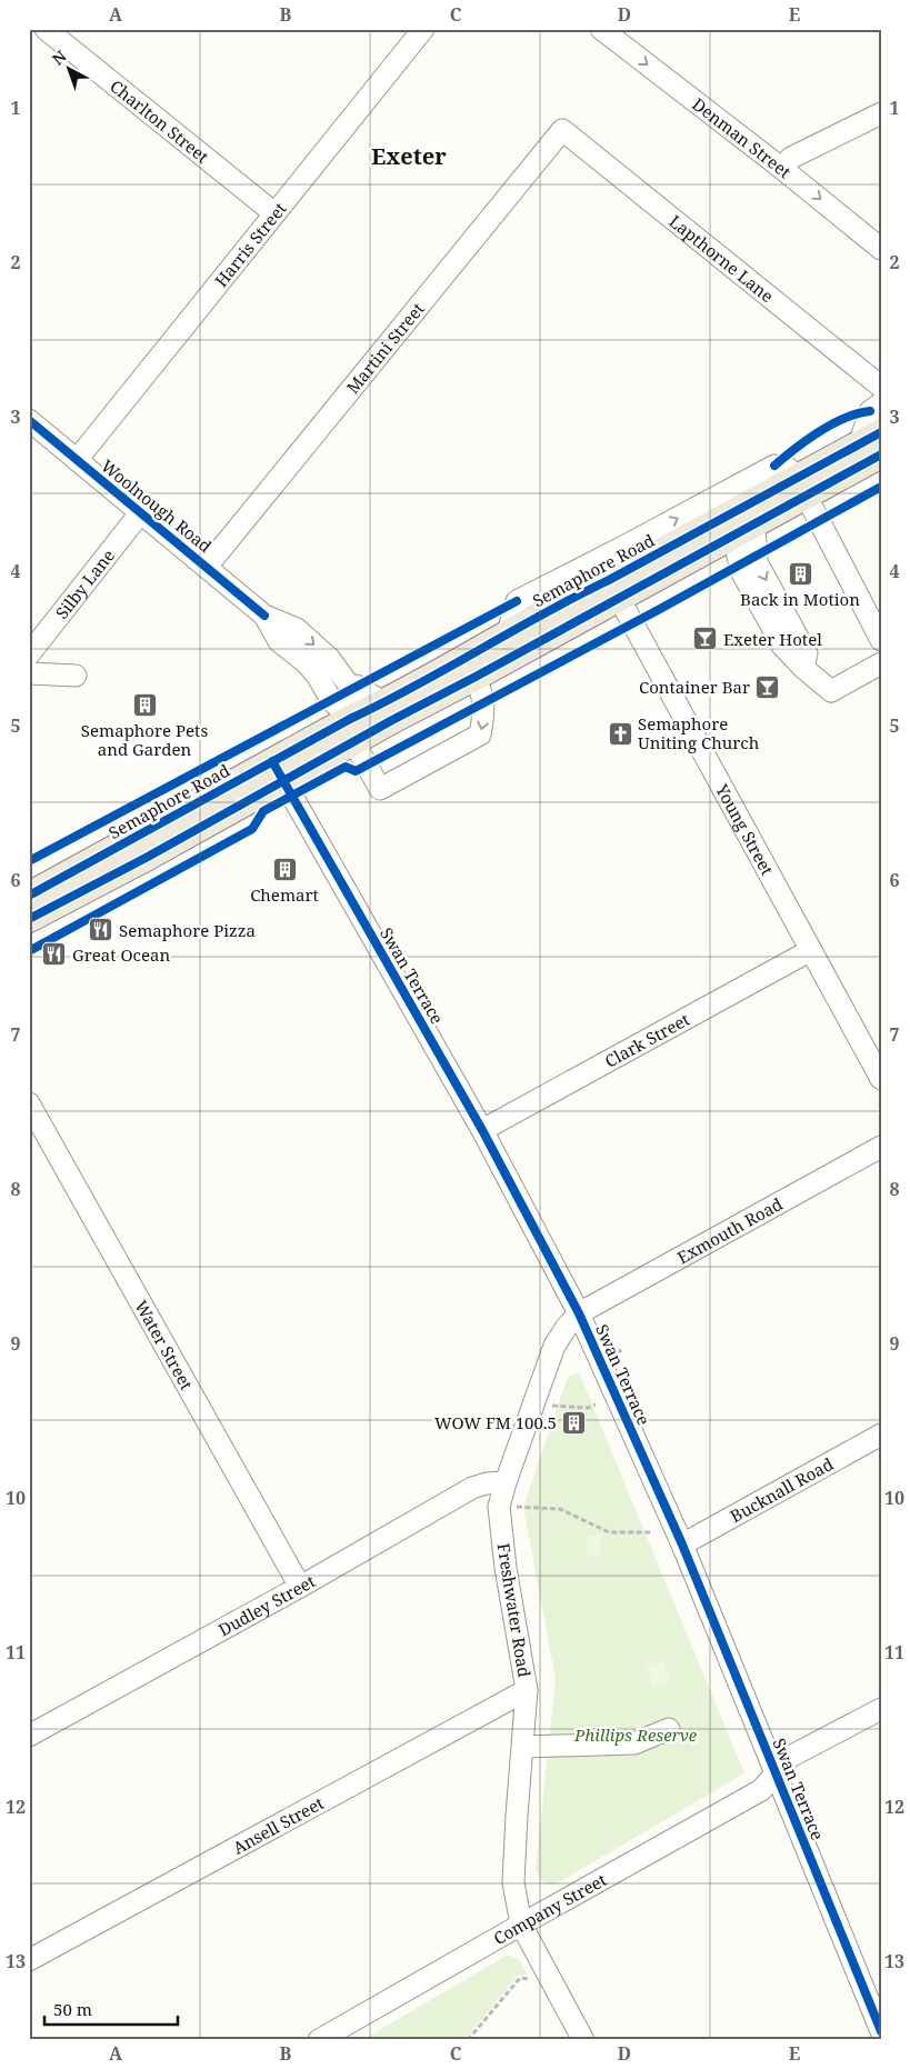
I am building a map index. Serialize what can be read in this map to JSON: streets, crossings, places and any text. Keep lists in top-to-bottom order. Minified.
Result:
{"streets":{"main road":["Semaphore Road"],"street":["Charlton Street","Denman Street","Harris Street","Lapthorne Lane","Martini Street","Woolnough Road","Silby Lane","Young Street","Swan Terrace","Clark Street","Exmouth Road","Water Street","Bucknall Road","Dudley Street","Freshwater Road","Ansell Street","Company Street"]},"crossings":[["Charlton Street","Harris Street"],["Harris Street","Woolnough Road"],["Lapthorne Lane","Martini Street"],["Martini Street","Woolnough Road"],["Woolnough Road","Semaphore Road"],["Woolnough Road","Silby Lane"],["Semaphore Road","Young Street"],["Semaphore Road","Swan Terrace"],["Young Street","Clark Street"],["Swan Terrace","Clark Street"],["Swan Terrace","Exmouth Road"],["Swan Terrace","Bucknall Road"],["Swan Terrace","Freshwater Road"],["Swan Terrace","Company Street"],["Exmouth Road","Freshwater Road"],["Water Street","Dudley Street"],["Dudley Street","Freshwater Road"],["Freshwater Road","Ansell Street"],["Freshwater Road","Company Street"]],"one_way":["Denman Street"],"districts":["Exeter"],"parks":["Phillips Reserve"],"places":{"building":["Back in Motion","Semaphore Pets and Garden","Chemart","WOW FM 100.5"],"bar":["Exeter Hotel","Container Bar"],"church":["Semaphore Uniting Church"],"restaurant":["Semaphore Pizza","Great Ocean"]},"scale_bar":"50 m","north":"top left","grid":{"columns":["A","B","C","D","E"],"rows":["1","2","3","4","5","6","7","8","9","10","11","12","13"]}}
